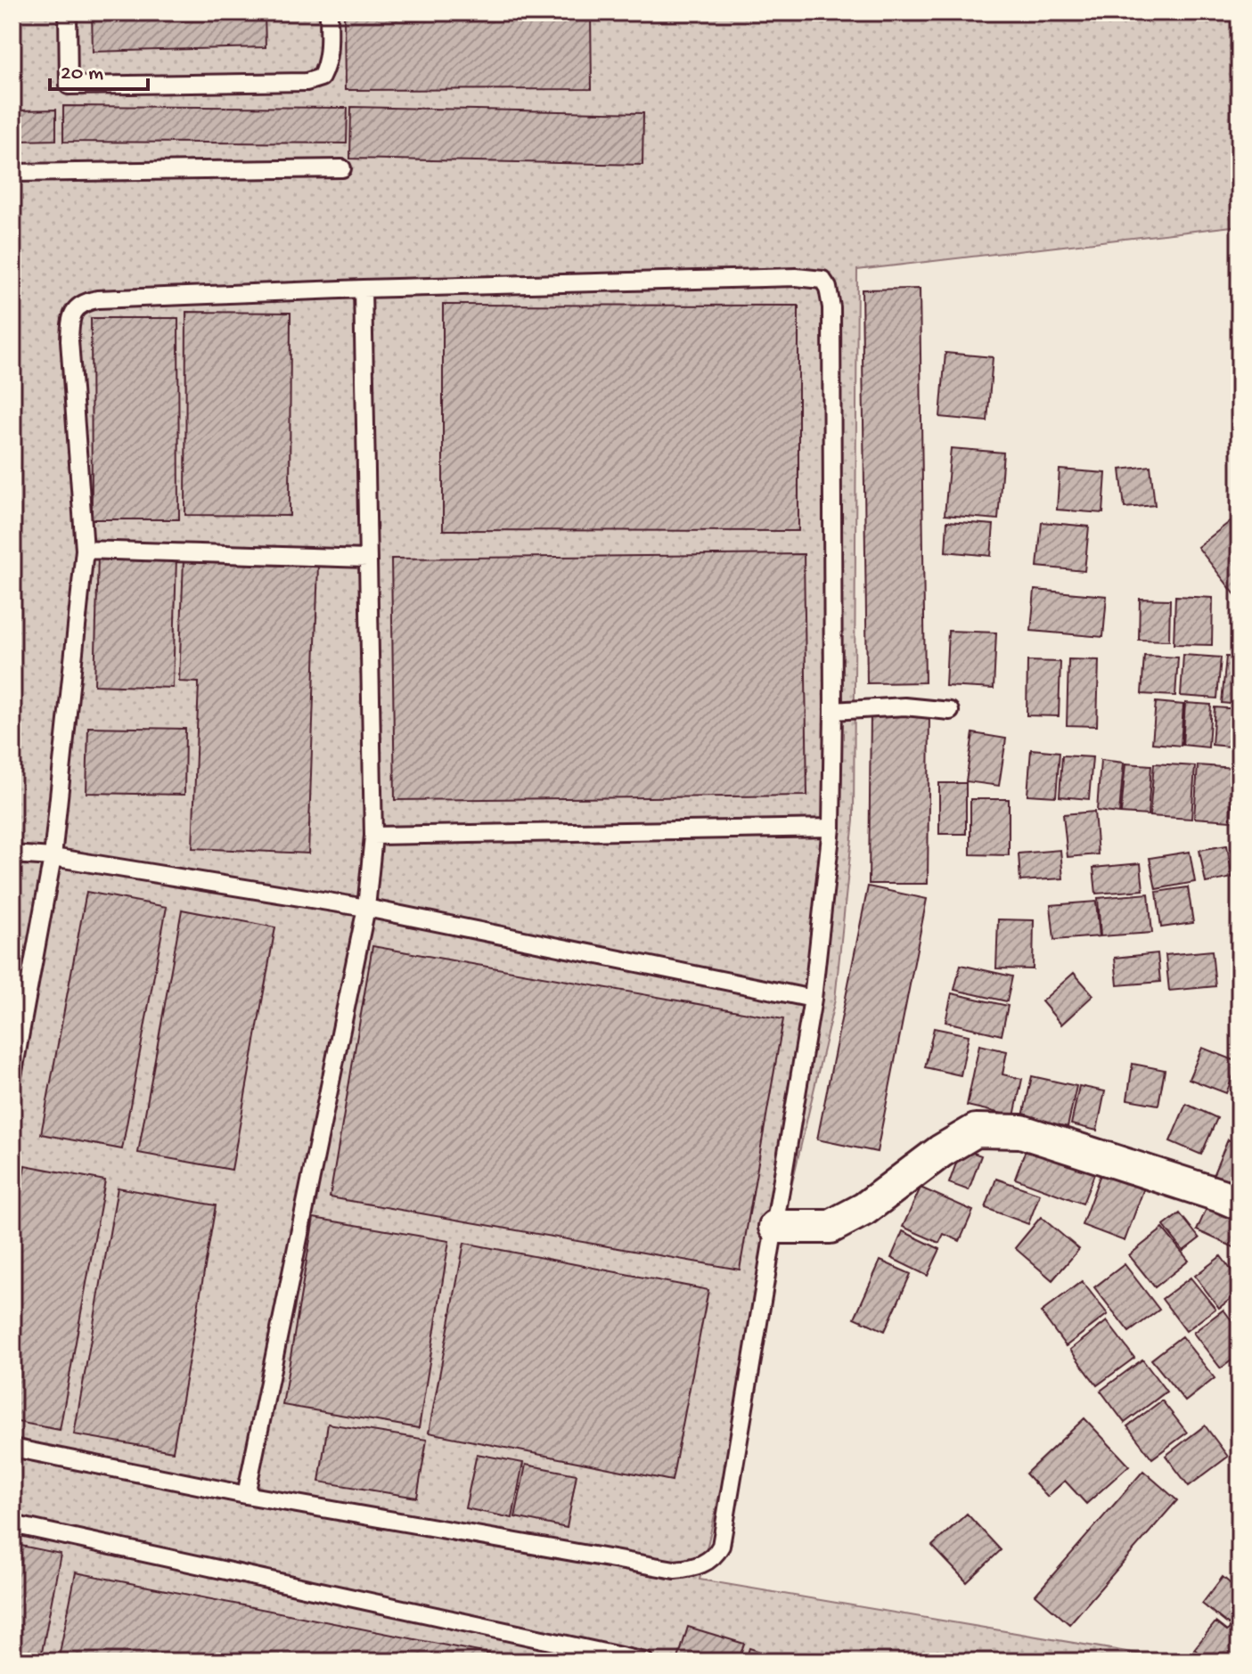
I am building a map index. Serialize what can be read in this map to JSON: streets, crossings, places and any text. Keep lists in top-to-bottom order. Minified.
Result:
{"scale_bar":"20 m"}
